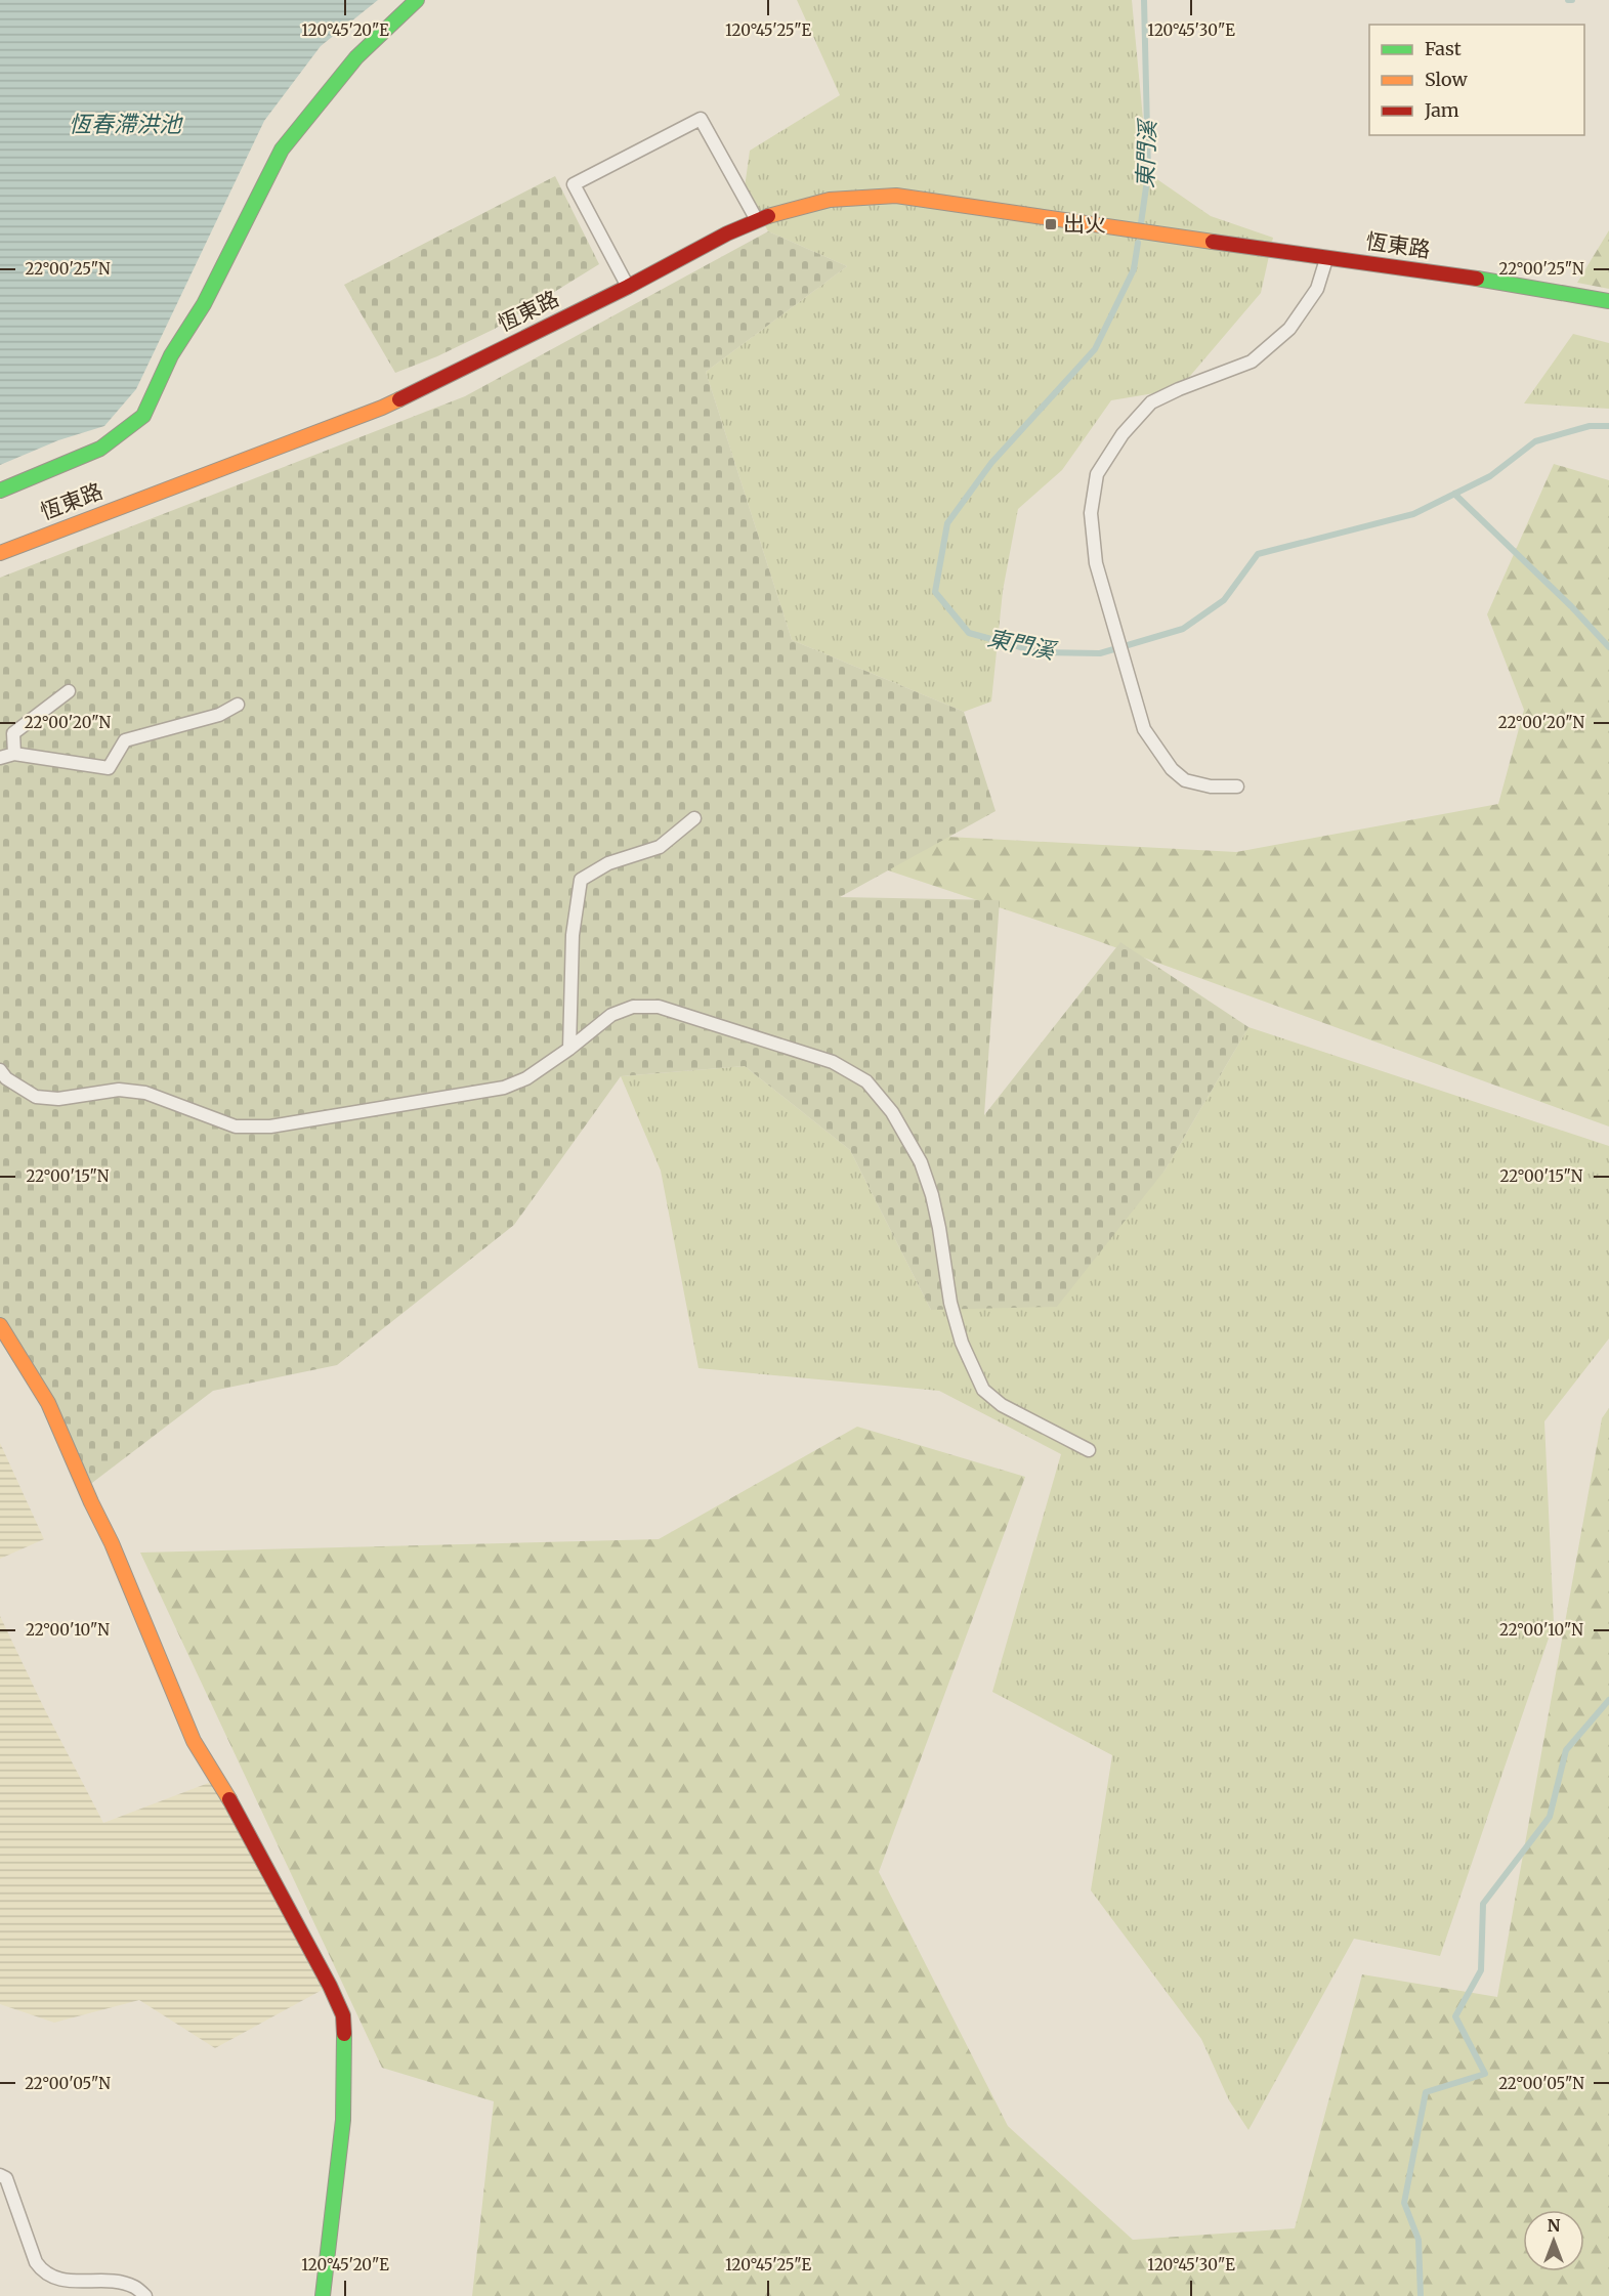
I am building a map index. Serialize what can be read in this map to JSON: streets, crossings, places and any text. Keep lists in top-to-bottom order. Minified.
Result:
{"streets":{"street":["恆東路"]},"water":["恆春滯洪池","東門溪"],"places":{"transit":["出火"]},"legend":["Fast","Slow","Jam"],"north":"top","coordinates":["120°45'20\"E","120°45'25\"E","120°45'30\"E","22°00'25\"N","22°00'20\"N","22°00'15\"N","22°00'10\"N","22°00'05\"N"]}
